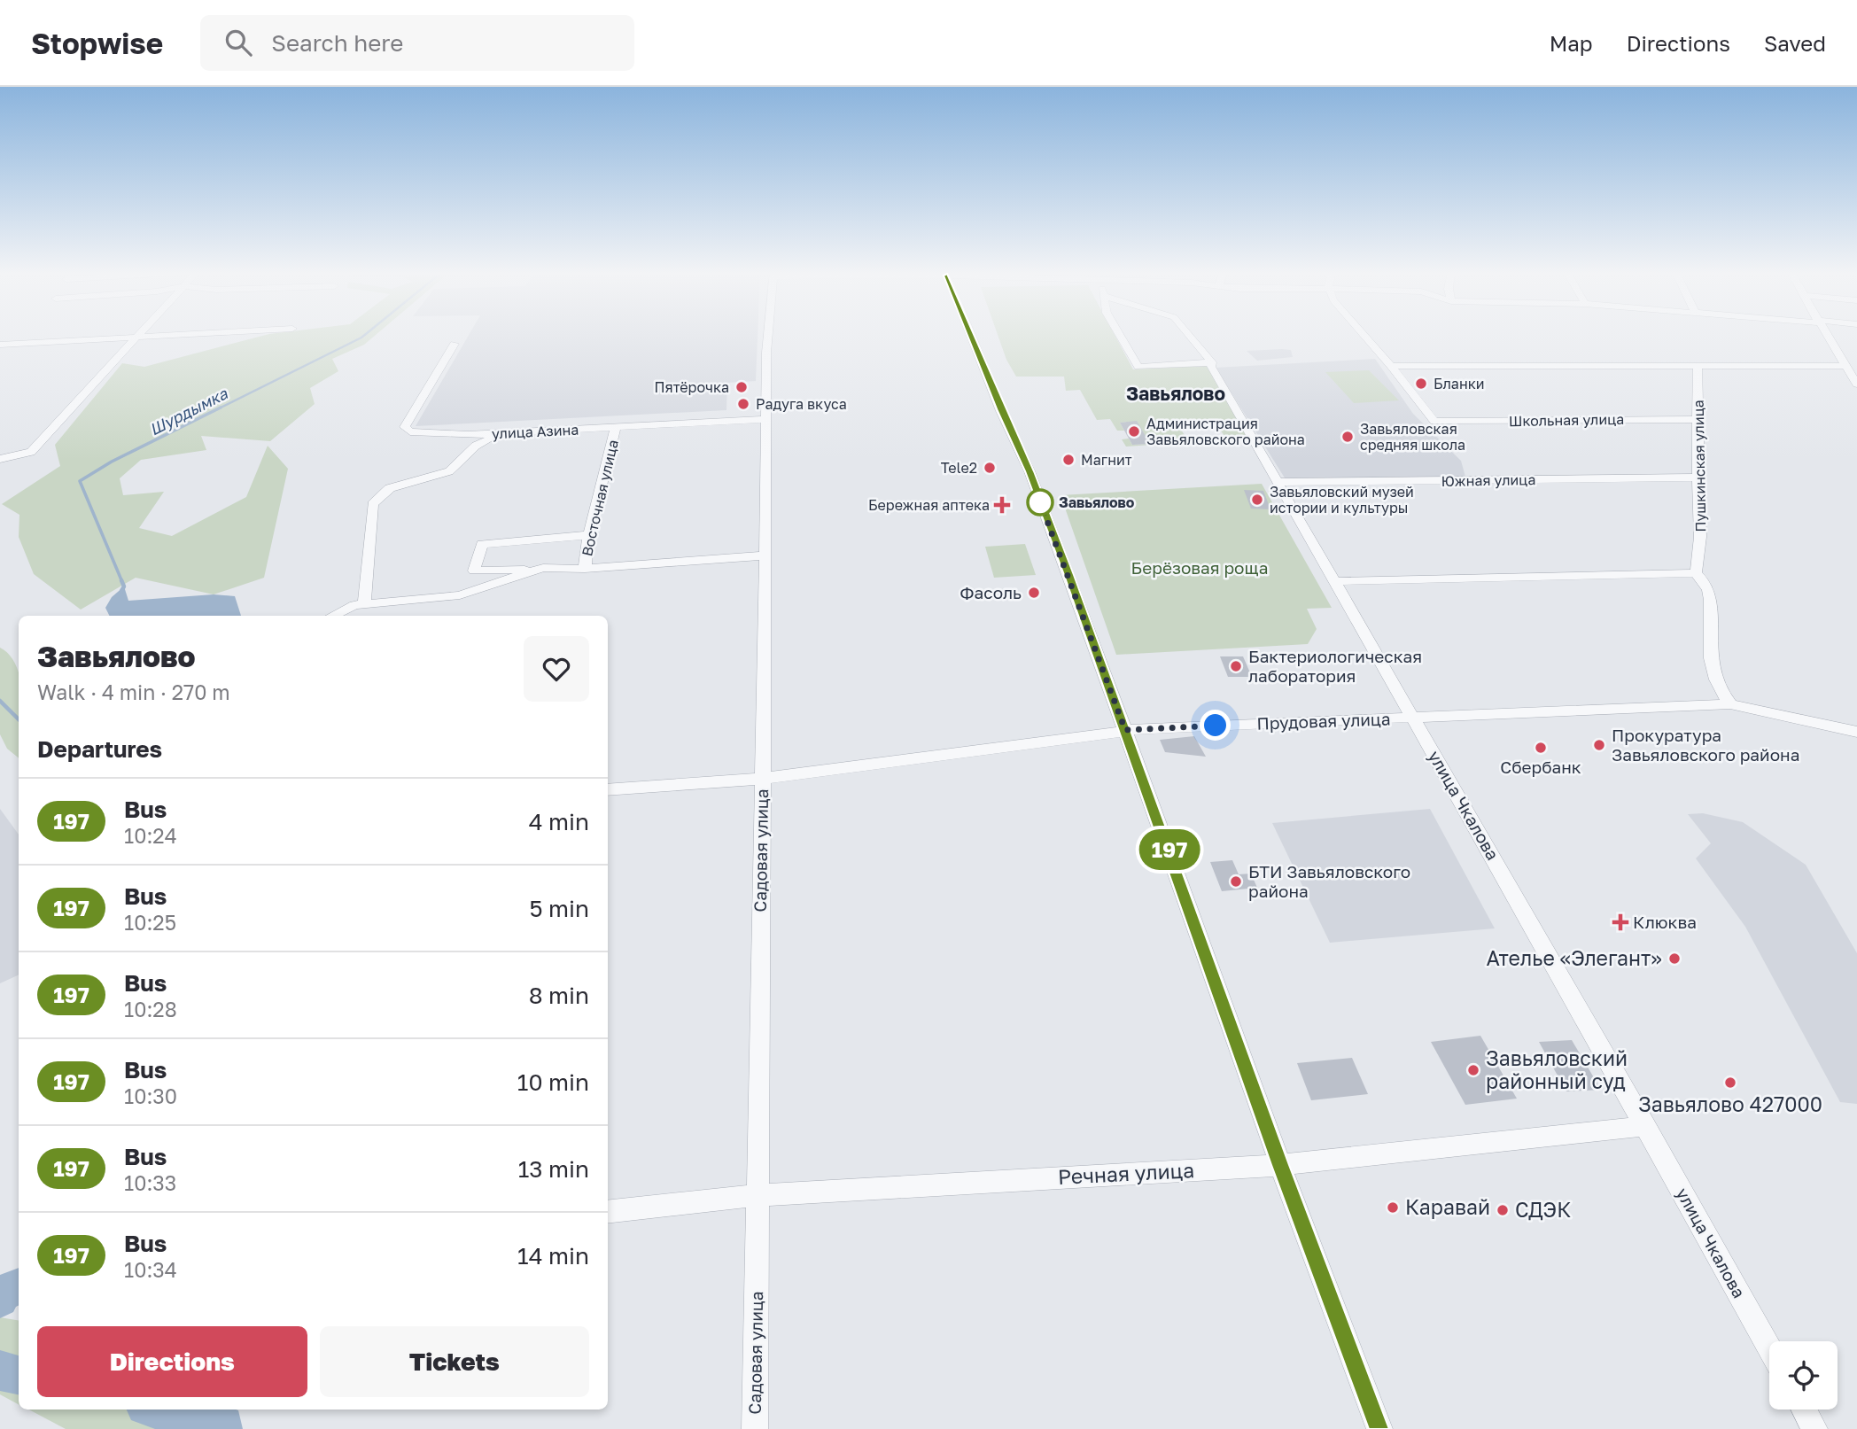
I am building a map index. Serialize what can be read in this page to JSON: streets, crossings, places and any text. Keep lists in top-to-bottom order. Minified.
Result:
{"streets":{"street":["Школьная улица","улица Азина","Пушкинская улица","Южная улица","Восточная улица","Прудовая улица","улица Чкалова","Садовая улица","Речная улица"]},"crossings":[["Школьная улица","Пушкинская улица"],["улица Азина","Восточная улица"],["улица Азина","Садовая улица"],["Пушкинская улица","Южная улица"],["Южная улица","улица Чкалова"],["Прудовая улица","улица Чкалова"],["Прудовая улица","Садовая улица"],["улица Чкалова","Речная улица"],["Садовая улица","Речная улица"]],"districts":["Завьялово"],"water":["Шурдымка"],"parks":["Берёзовая роща"],"places":{"other":["Бланки","Пятёрочка","Радуга вкуса","Администрация Завьяловского района","Завьяловская средняя школа","Магнит","Tele2","Завьяловский музей истории и культуры","Завьялово","Фасоль","Бактериологическая лаборатория","Прокуратура Завьяловского района","Сбербанк","БТИ Завьяловского района","Ателье «Элегант»","Завьяловский районный суд","Завьялово 427000","Каравай","СДЭК"],"health":["Бережная аптека","Клюква"]},"lines":["bus line 197"],"page":{"header":"Stopwise","search":"Search here","nav":["Map","Directions","Saved"],"on_map":"197","heading":[["Завьялово","Walk · 4 min · 270 m"],"Departures"],"list":[{"mark":"197","name":"Bus","note":"10:24","value":"4 min"},{"mark":"197","name":"Bus","note":"10:25","value":"5 min"},{"mark":"197","name":"Bus","note":"10:28","value":"8 min"},{"mark":"197","name":"Bus","note":"10:30","value":"10 min"},{"mark":"197","name":"Bus","note":"10:33","value":"13 min"},{"mark":"197","name":"Bus","note":"10:34","value":"14 min"}],"buttons":["Directions","Tickets"]}}
